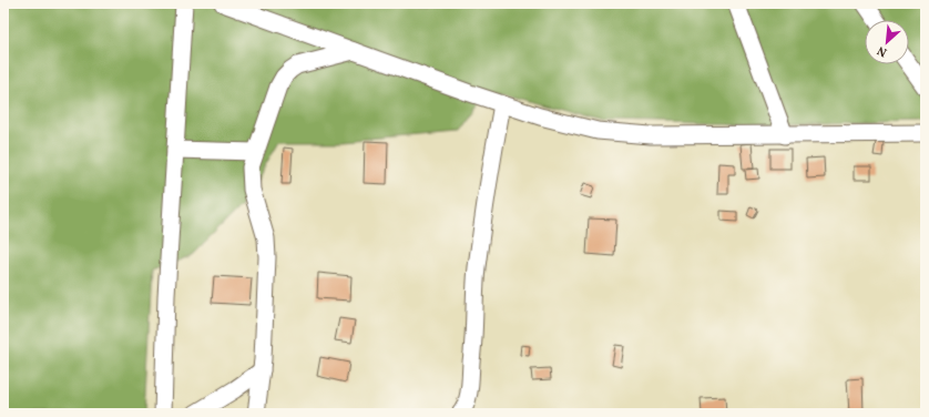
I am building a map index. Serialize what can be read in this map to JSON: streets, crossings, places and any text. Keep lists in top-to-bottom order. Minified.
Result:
{"north":"bottom left"}
